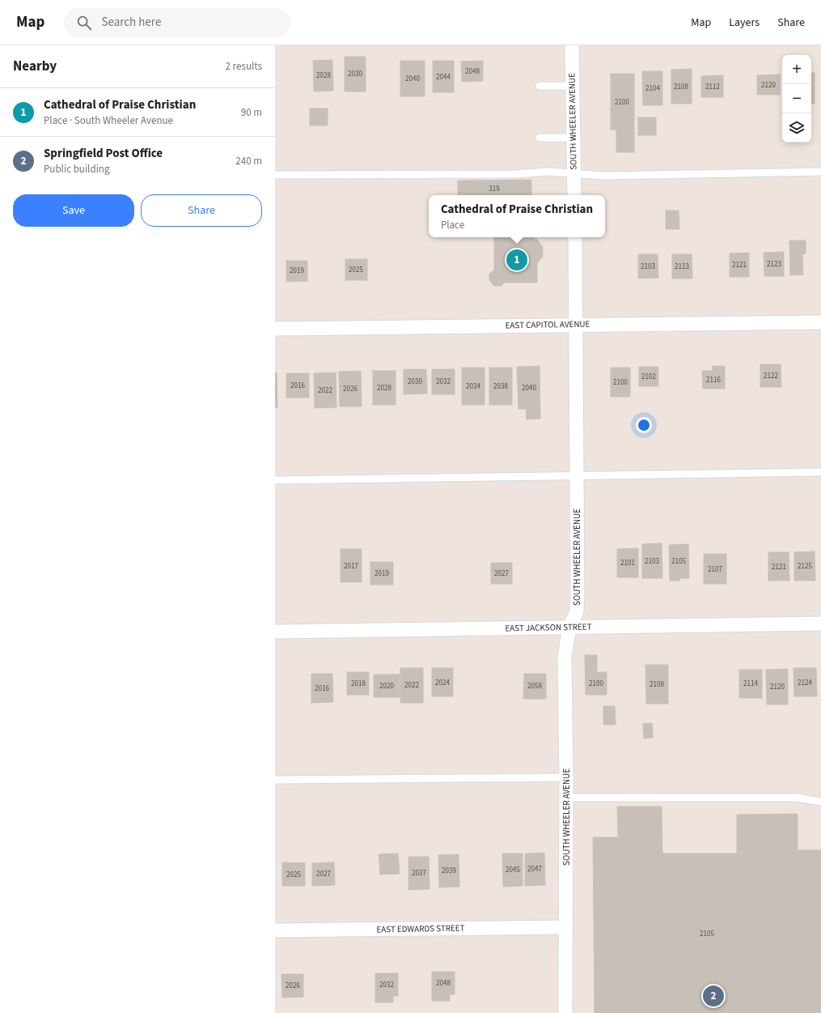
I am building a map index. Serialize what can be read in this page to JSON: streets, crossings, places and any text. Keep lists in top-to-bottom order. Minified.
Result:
{"streets":{"street":["SOUTH WHEELER AVENUE","EAST CAPITOL AVENUE","EAST JACKSON STREET","EAST EDWARDS STREET"]},"crossings":[["SOUTH WHEELER AVENUE","EAST CAPITOL AVENUE"],["SOUTH WHEELER AVENUE","EAST JACKSON STREET"],["SOUTH WHEELER AVENUE","EAST EDWARDS STREET"]],"house_numbers":["2048","2030","2028","2044","2040","2120","2108","2112","2104","2100","319","2123","2121","2103","2113","2025","2019","2122","2102","2116","2030","2032","2100","2016","2034","2038","2028","2040","2026","2022","2103","2105","2101","2017","2125","2121","2107","2019","2027","2024","2124","2018","2100","2114","2108","2022","2020","2058","2120","2016","2047","2045","2039","2037","2027","2025","2105","2048","2032","2026"],"page":{"header":"Map","search":"Search here","nav":["Map","Layers","Share"],"heading":["Nearby","2 results"],"map_buttons":["+","−"],"list":[{"mark":"1","name":"Cathedral of Praise Christian","note":"Place · South Wheeler Avenue","value":"90 m"},{"mark":"2","name":"Springfield Post Office","note":"Public building","value":"240 m"}],"buttons":["Save","Share"],"popup":["Cathedral of Praise Christian","Place"],"pins":["1","2"]}}
